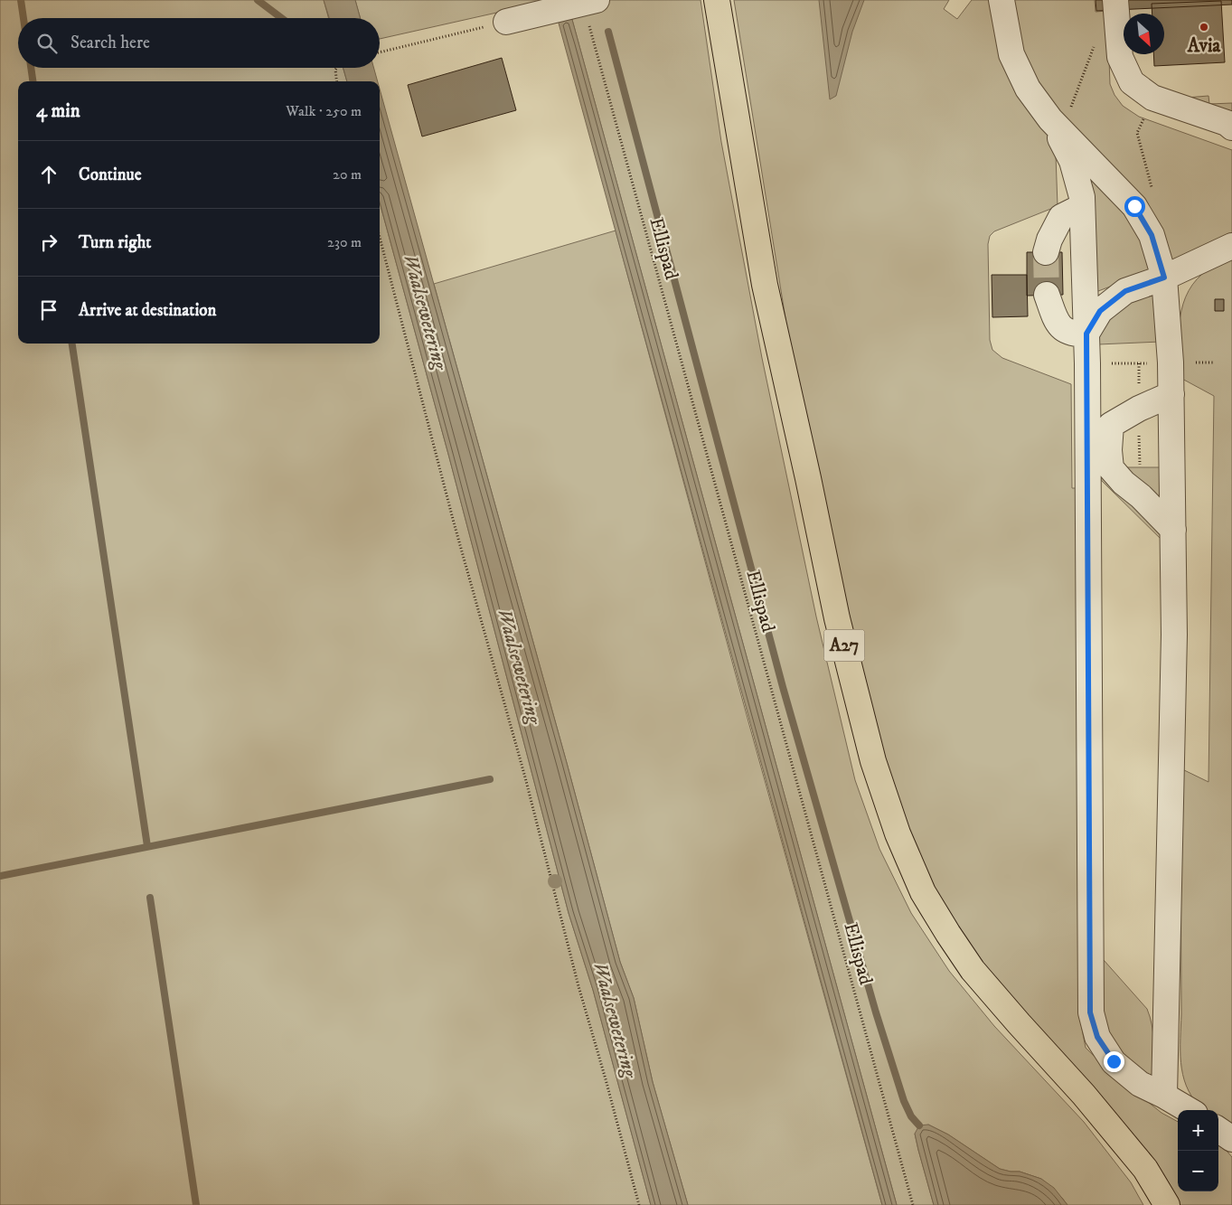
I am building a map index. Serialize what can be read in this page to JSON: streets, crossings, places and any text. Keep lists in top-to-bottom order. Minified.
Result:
{"streets":{"highway":["A27"],"path":["Ellispad"]},"water":["Waalsewetering"],"places":["Avia"],"north":"bottom right","page":{"search":"Search here","heading":["4 min","Walk · 250 m"],"list":[["Continue","20 m"],["Turn right","230 m"],"Arrive at destination"],"map_buttons":["+","−"]}}
